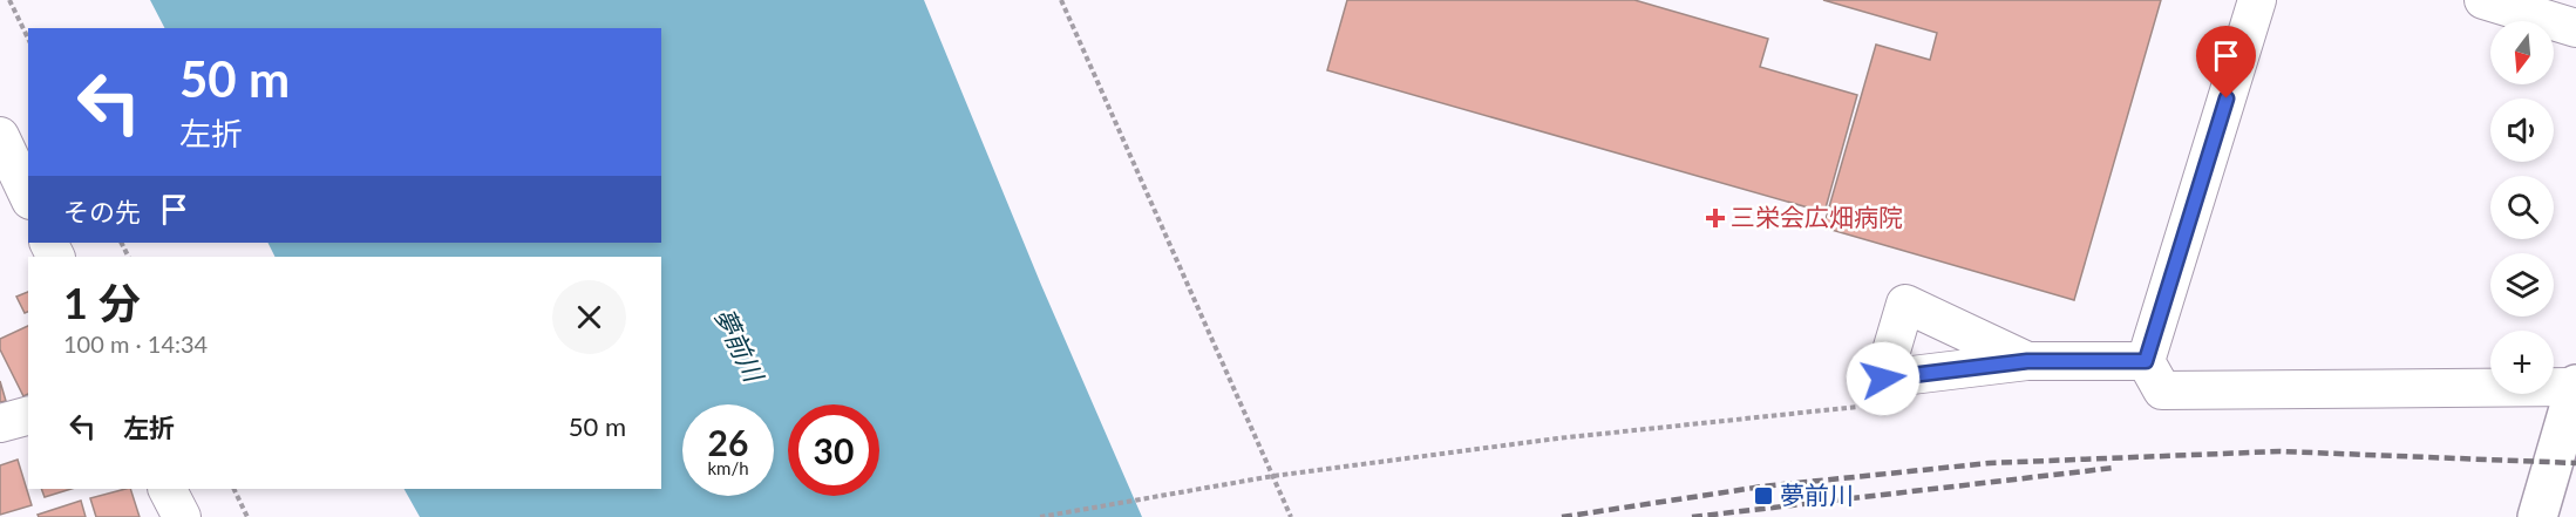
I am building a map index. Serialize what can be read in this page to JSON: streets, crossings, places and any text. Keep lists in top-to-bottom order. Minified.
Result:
{"water":["夢前川"],"places":{"health":["三栄会広畑病院"],"transit":["夢前川"]},"north":"bottom","page":{"map_buttons":"+","turn":["50 m","左折"],"then":"その先","heading":["1 分","100 m · 14:34"],"list":[{"name":"左折","value":"50 m"}],"speed":"26 km/h","limit":"30"}}
